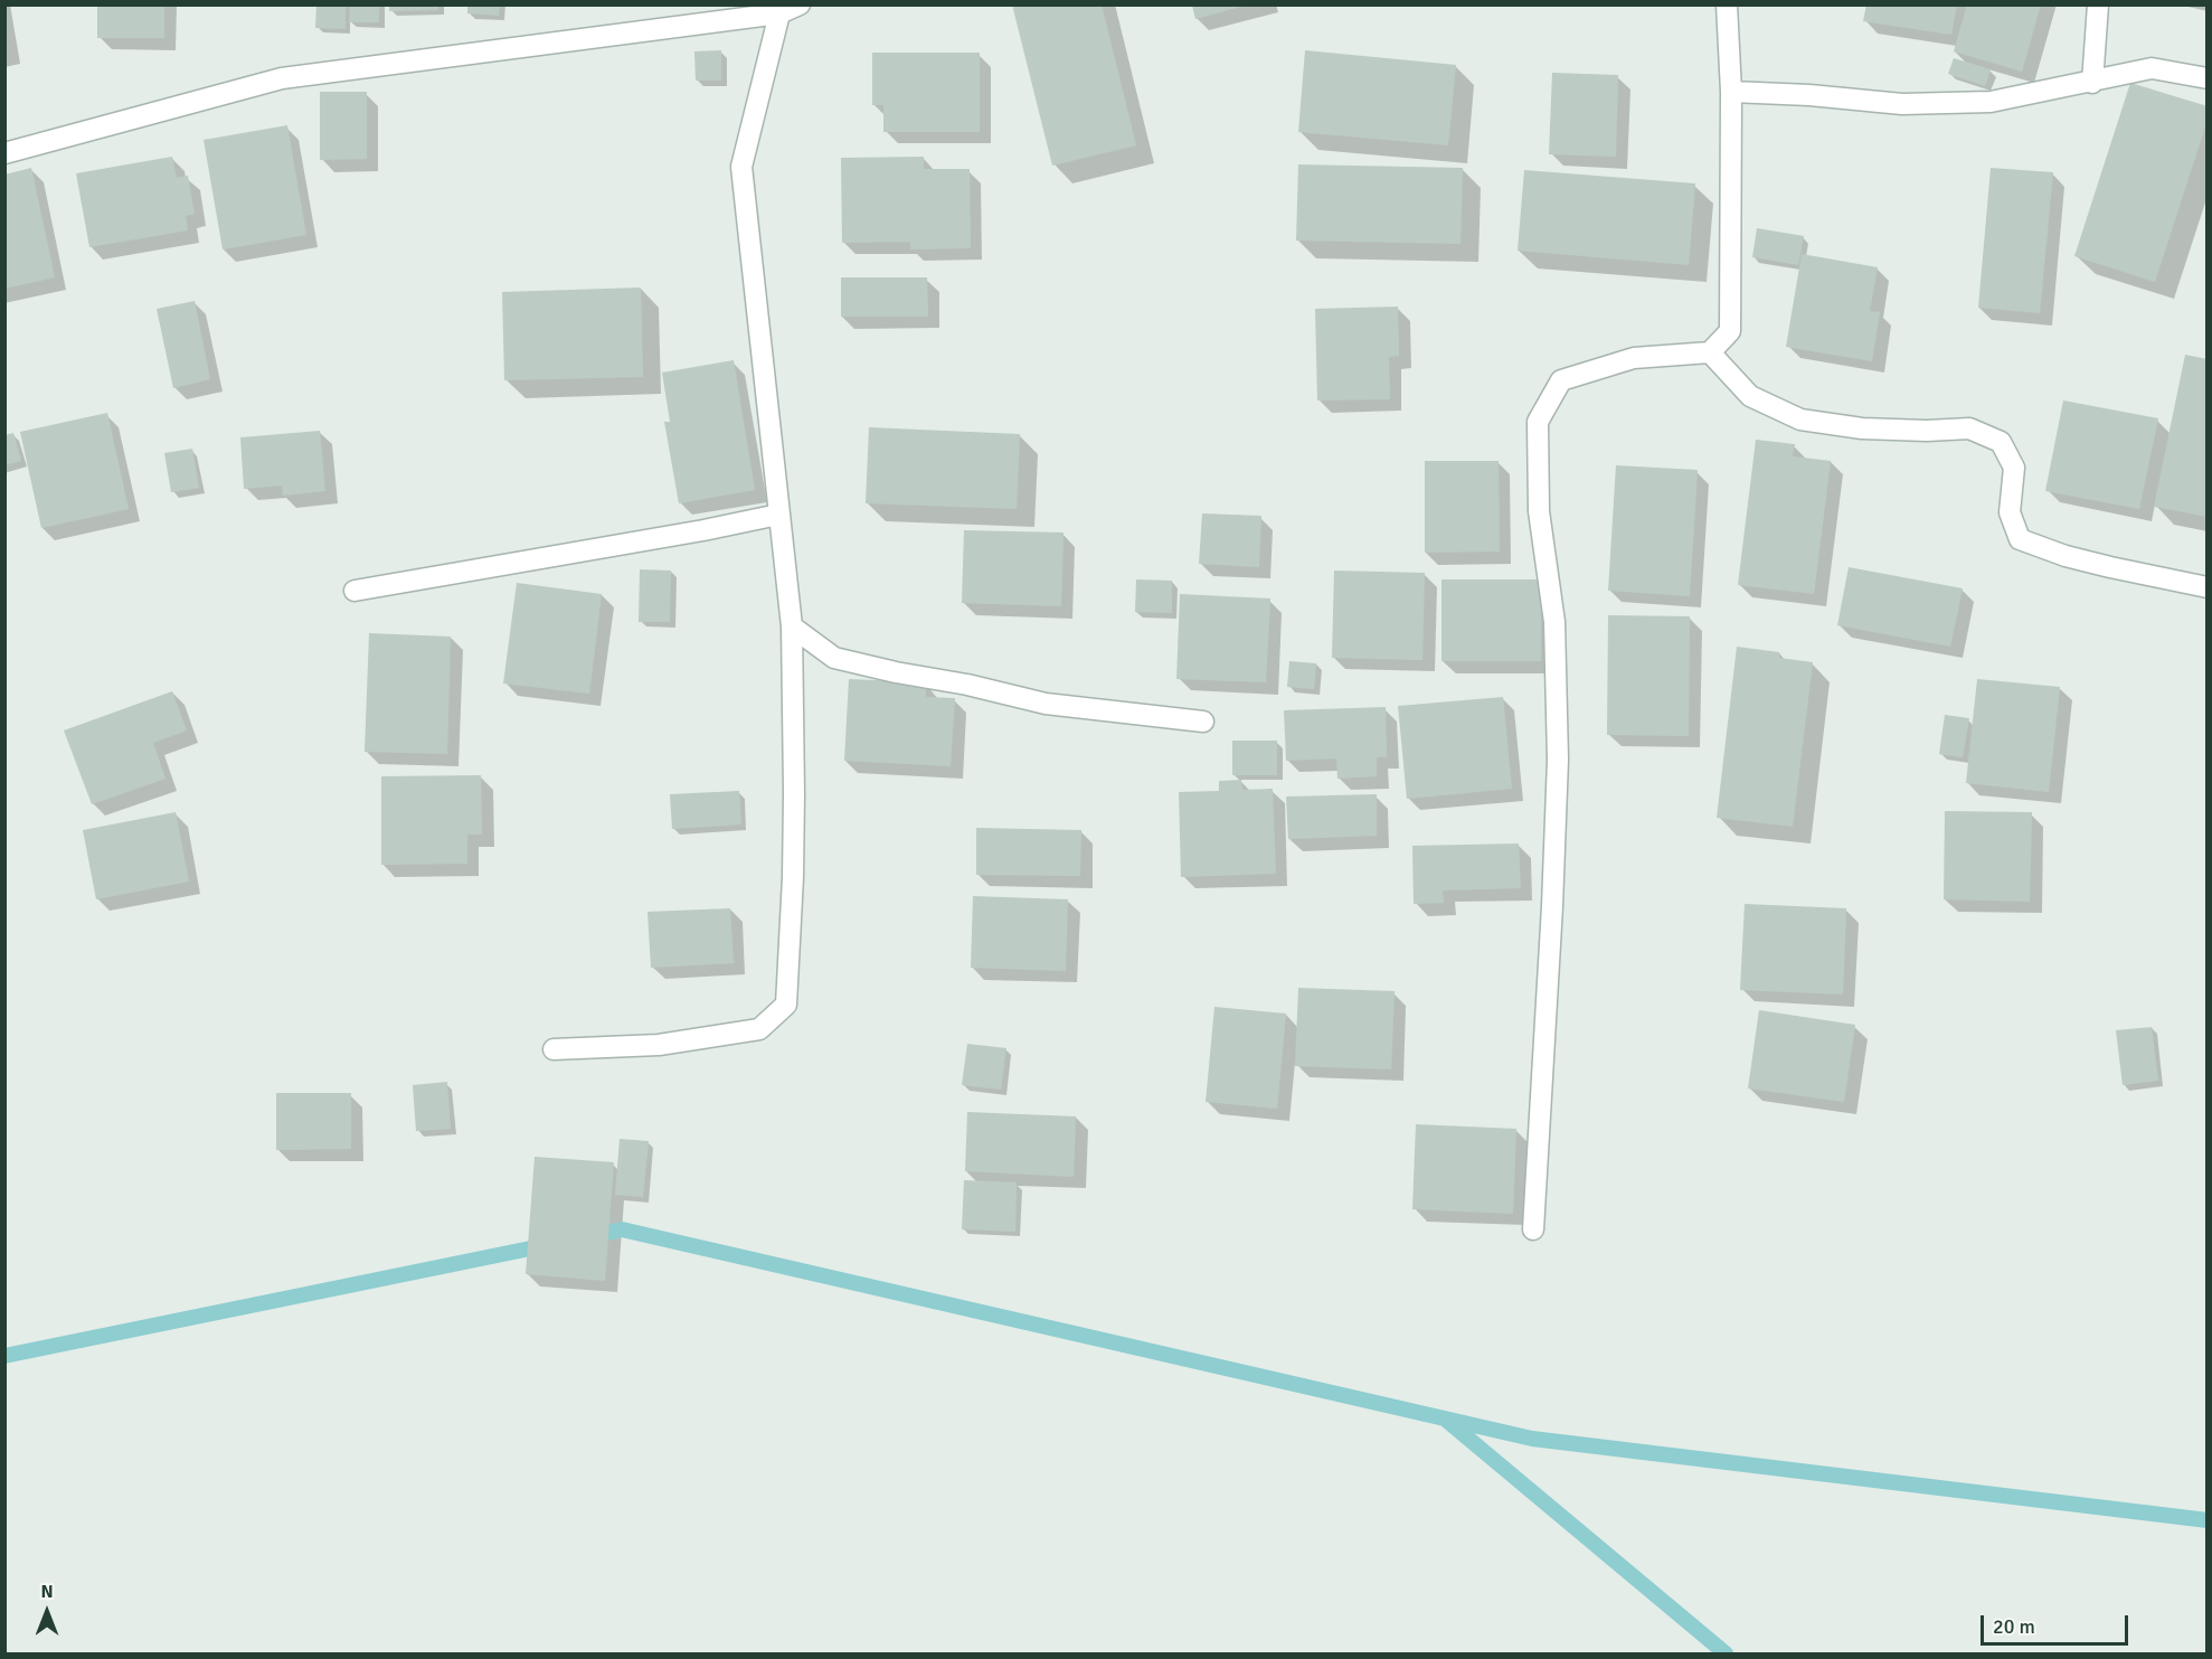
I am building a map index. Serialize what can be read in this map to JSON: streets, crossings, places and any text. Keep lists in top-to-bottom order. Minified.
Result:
{"scale_bar":"20 m","north":"top"}
